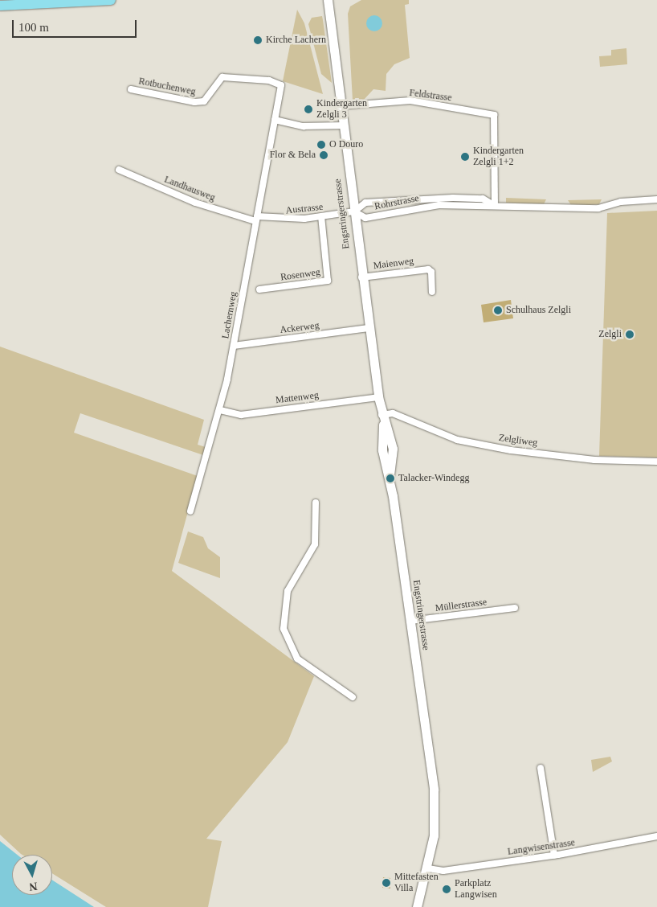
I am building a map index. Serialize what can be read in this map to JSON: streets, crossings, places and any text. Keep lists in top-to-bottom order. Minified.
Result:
{"streets":{"main road":["Engstringerstrasse"],"street":["Rotbuchenweg","Feldstrasse","Landhausweg","Rohrstrasse","Austrasse","Maienweg","Rosenweg","Lachernweg","Ackerweg","Mattenweg","Zelgliweg","Müllerstrasse","Langwisenstrasse"]},"crossings":[["Rotbuchenweg","Lachernweg"],["Feldstrasse","Rohrstrasse"],["Feldstrasse","Engstringerstrasse"],["Landhausweg","Austrasse"],["Landhausweg","Lachernweg"],["Rohrstrasse","Austrasse"],["Rohrstrasse","Engstringerstrasse"],["Austrasse","Engstringerstrasse"],["Austrasse","Rosenweg"],["Austrasse","Lachernweg"],["Engstringerstrasse","Maienweg"],["Engstringerstrasse","Ackerweg"],["Engstringerstrasse","Mattenweg"],["Engstringerstrasse","Zelgliweg"],["Engstringerstrasse","Müllerstrasse"],["Engstringerstrasse","Langwisenstrasse"],["Lachernweg","Ackerweg"],["Lachernweg","Mattenweg"]],"places":["Kirche Lachern","Kindergarten Zelgli 3","O Douro","Flor & Bela","Kindergarten Zelgli 1+2","Schulhaus Zelgli","Zelgli","Talacker-Windegg","Mittefasten Villa","Parkplatz Langwisen"],"scale_bar":"100 m","north":"bottom"}
